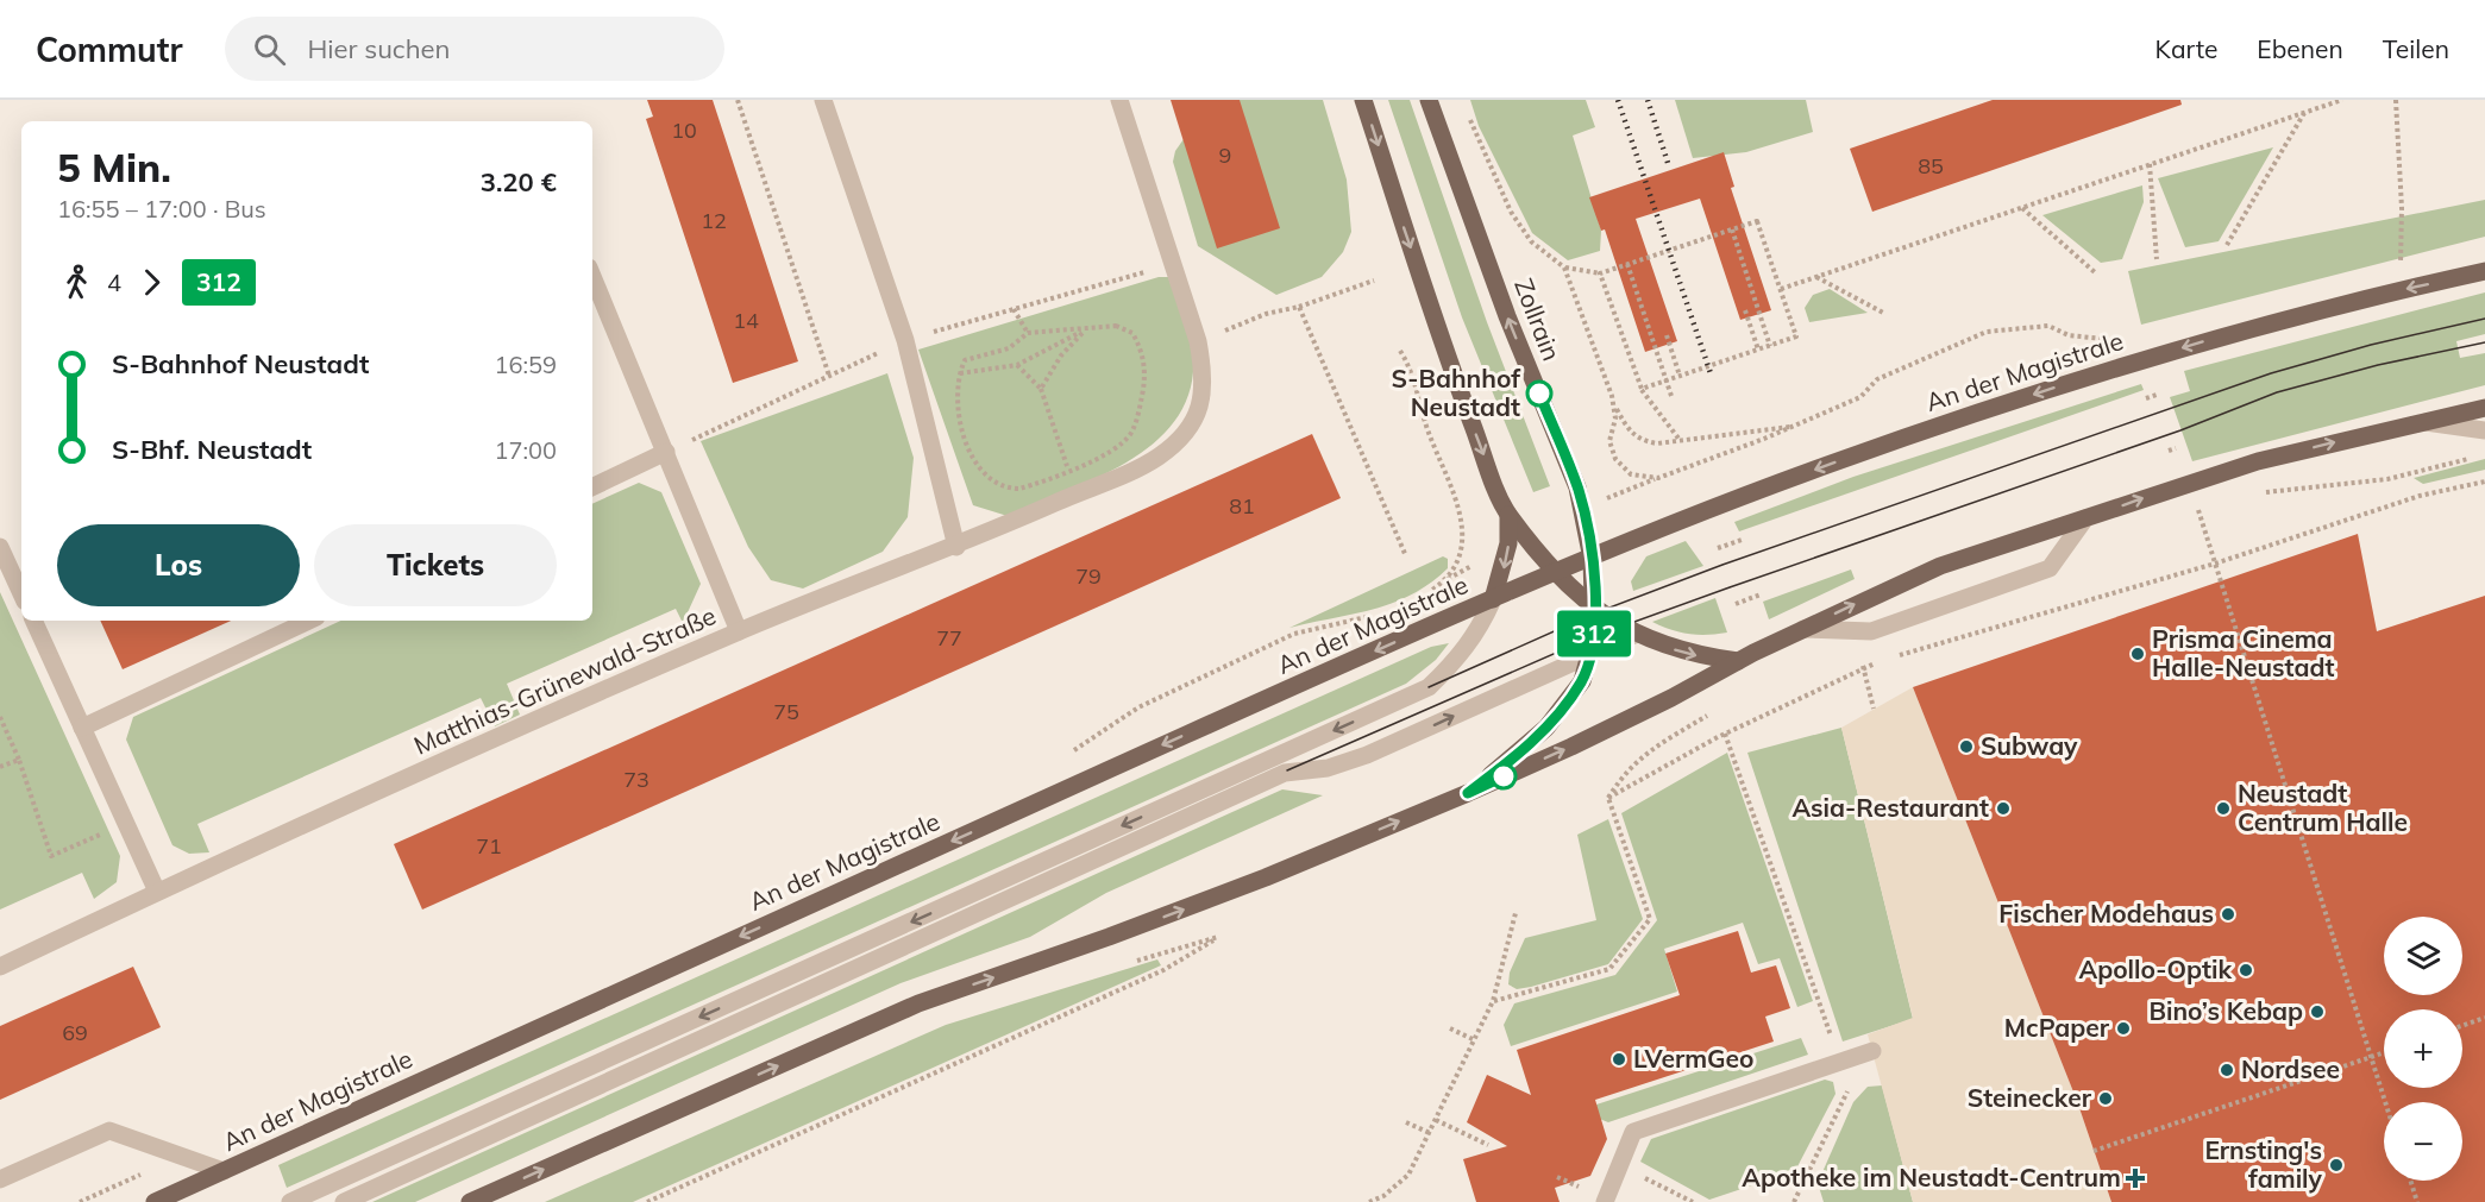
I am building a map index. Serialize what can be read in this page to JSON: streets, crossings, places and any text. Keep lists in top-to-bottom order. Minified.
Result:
{"streets":{"main road":["Zollrain","An der Magistrale"],"street":["Matthias-Grünewald-Straße"]},"crossings":[["Zollrain","An der Magistrale"]],"places":{"other":["S-Bahnhof Neustadt","Prisma Cinema Halle-Neustadt","Subway","Asia-Restaurant","Neustadt Centrum Halle","Fischer Modehaus","Apollo-Optik","Bino’s Kebap","McPaper","LVermGeo","Nordsee","Steinecker","Ernsting's family"],"health":["Apotheke im Neustadt-Centrum"]},"lines":["bus line 312"],"house_numbers":["10","9","85","12","14","81","79","77","75","73","71","69"],"page":{"header":"Commutr","search":"Hier suchen","nav":["Karte","Ebenen","Teilen"],"on_map":"312","heading":["5 Min.","16:55 – 17:00 · Bus","3.20 €"],"legs":["4","312"],"list":[{"name":"S-Bahnhof Neustadt","value":"16:59"},{"name":"S-Bhf. Neustadt","value":"17:00"}],"buttons":["Los","Tickets"],"map_buttons":["+","−"]}}
